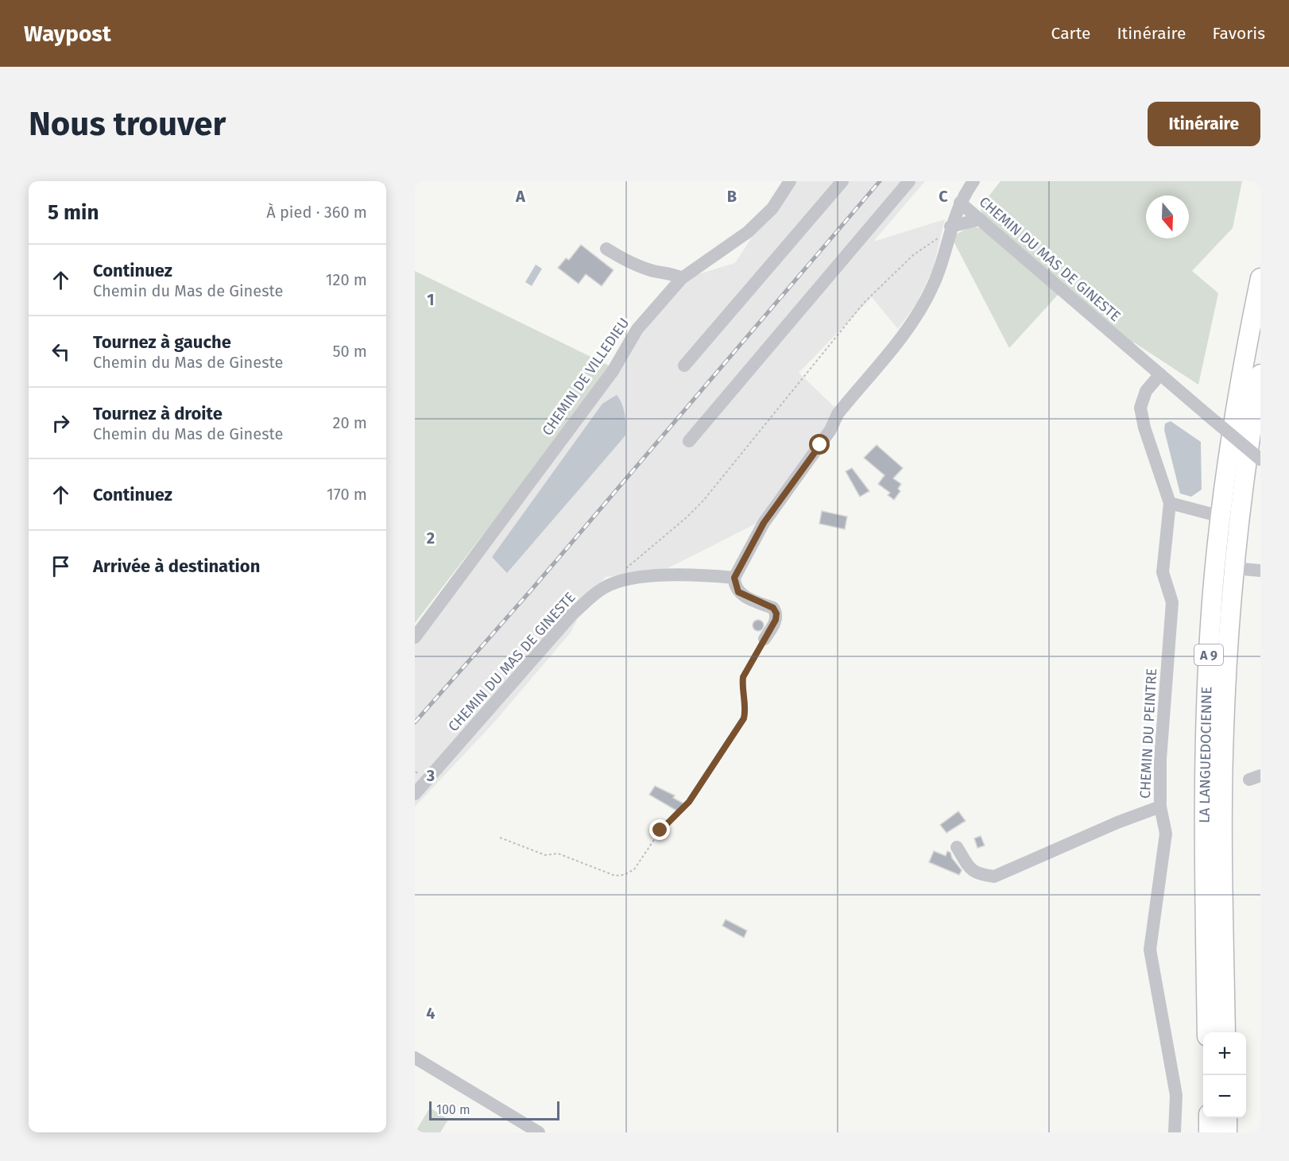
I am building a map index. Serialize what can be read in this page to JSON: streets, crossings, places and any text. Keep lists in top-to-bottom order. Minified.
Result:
{"streets":{"highway":["A 9","LA LANGUEDOCIENNE"],"street":["CHEMIN DU MAS DE GINESTE","CHEMIN DE VILLEDIEU","CHEMIN DU PEINTRE"]},"crossings":[["CHEMIN DU MAS DE GINESTE","CHEMIN DU PEINTRE"]],"scale_bar":"100 m","north":"bottom","page":{"header":"Waypost","nav":["Carte","Itinéraire","Favoris"],"buttons":"Itinéraire","title":"Nous trouver","heading":["5 min","À pied · 360 m"],"list":[["Continuez","Chemin du Mas de Gineste","120 m"],["Tournez à gauche","Chemin du Mas de Gineste","50 m"],["Tournez à droite","Chemin du Mas de Gineste","20 m"],["Continuez","170 m"],"Arrivée à destination"],"map_buttons":["+","−"],"scale":"100 m"},"grid":{"columns":["A","B","C"],"rows":["1","2","3","4"]}}
